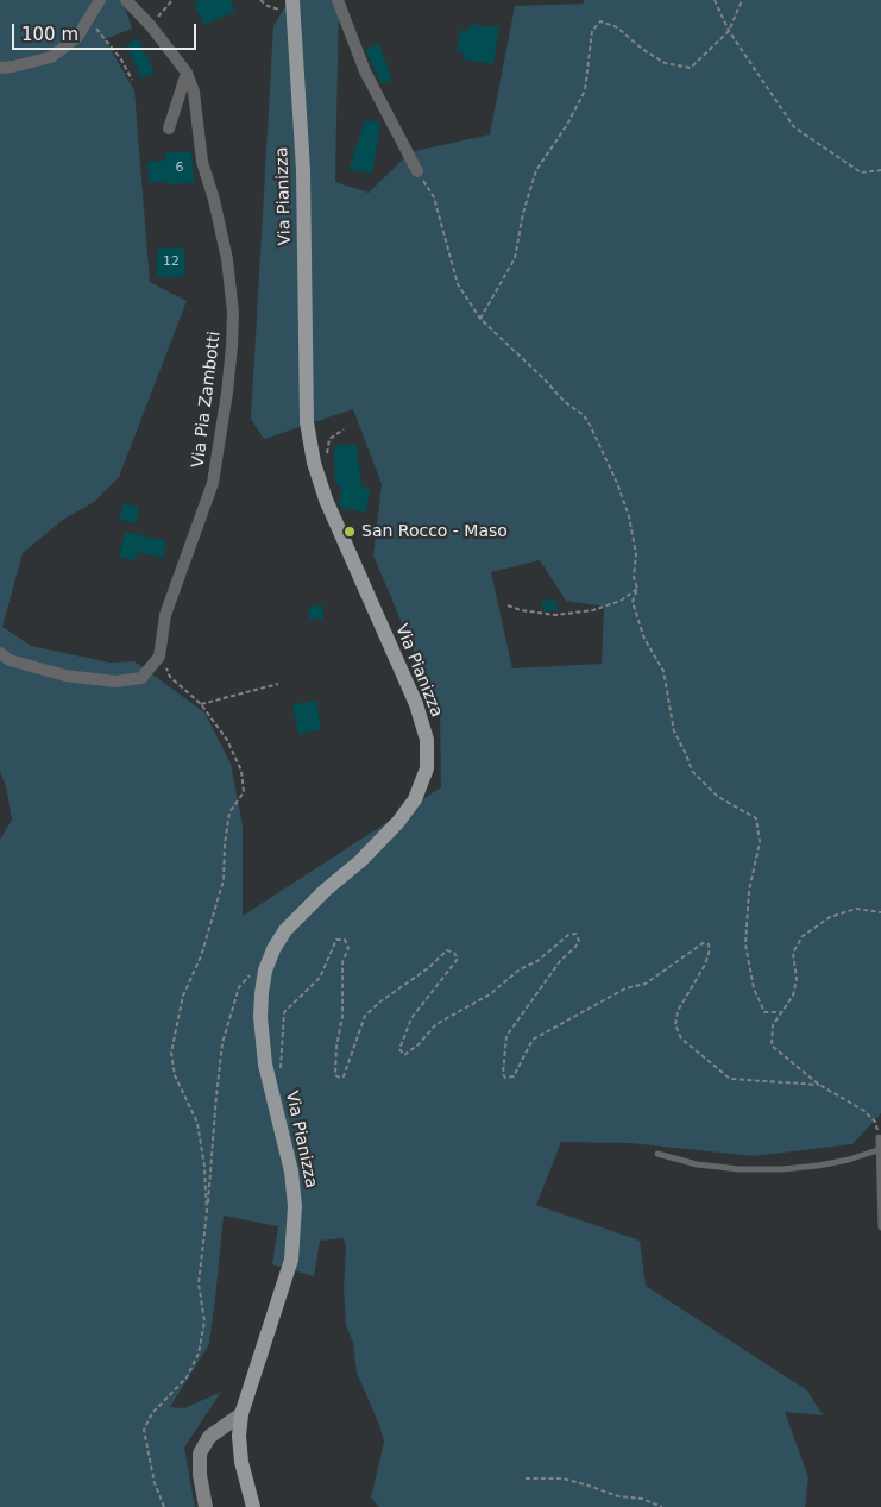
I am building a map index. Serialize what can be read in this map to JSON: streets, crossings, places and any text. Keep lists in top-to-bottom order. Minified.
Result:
{"streets":{"main road":["Via Pianizza"],"street":["Via Pia Zambotti"]},"places":["San Rocco - Maso"],"house_numbers":["6","12"],"scale_bar":"100 m"}
